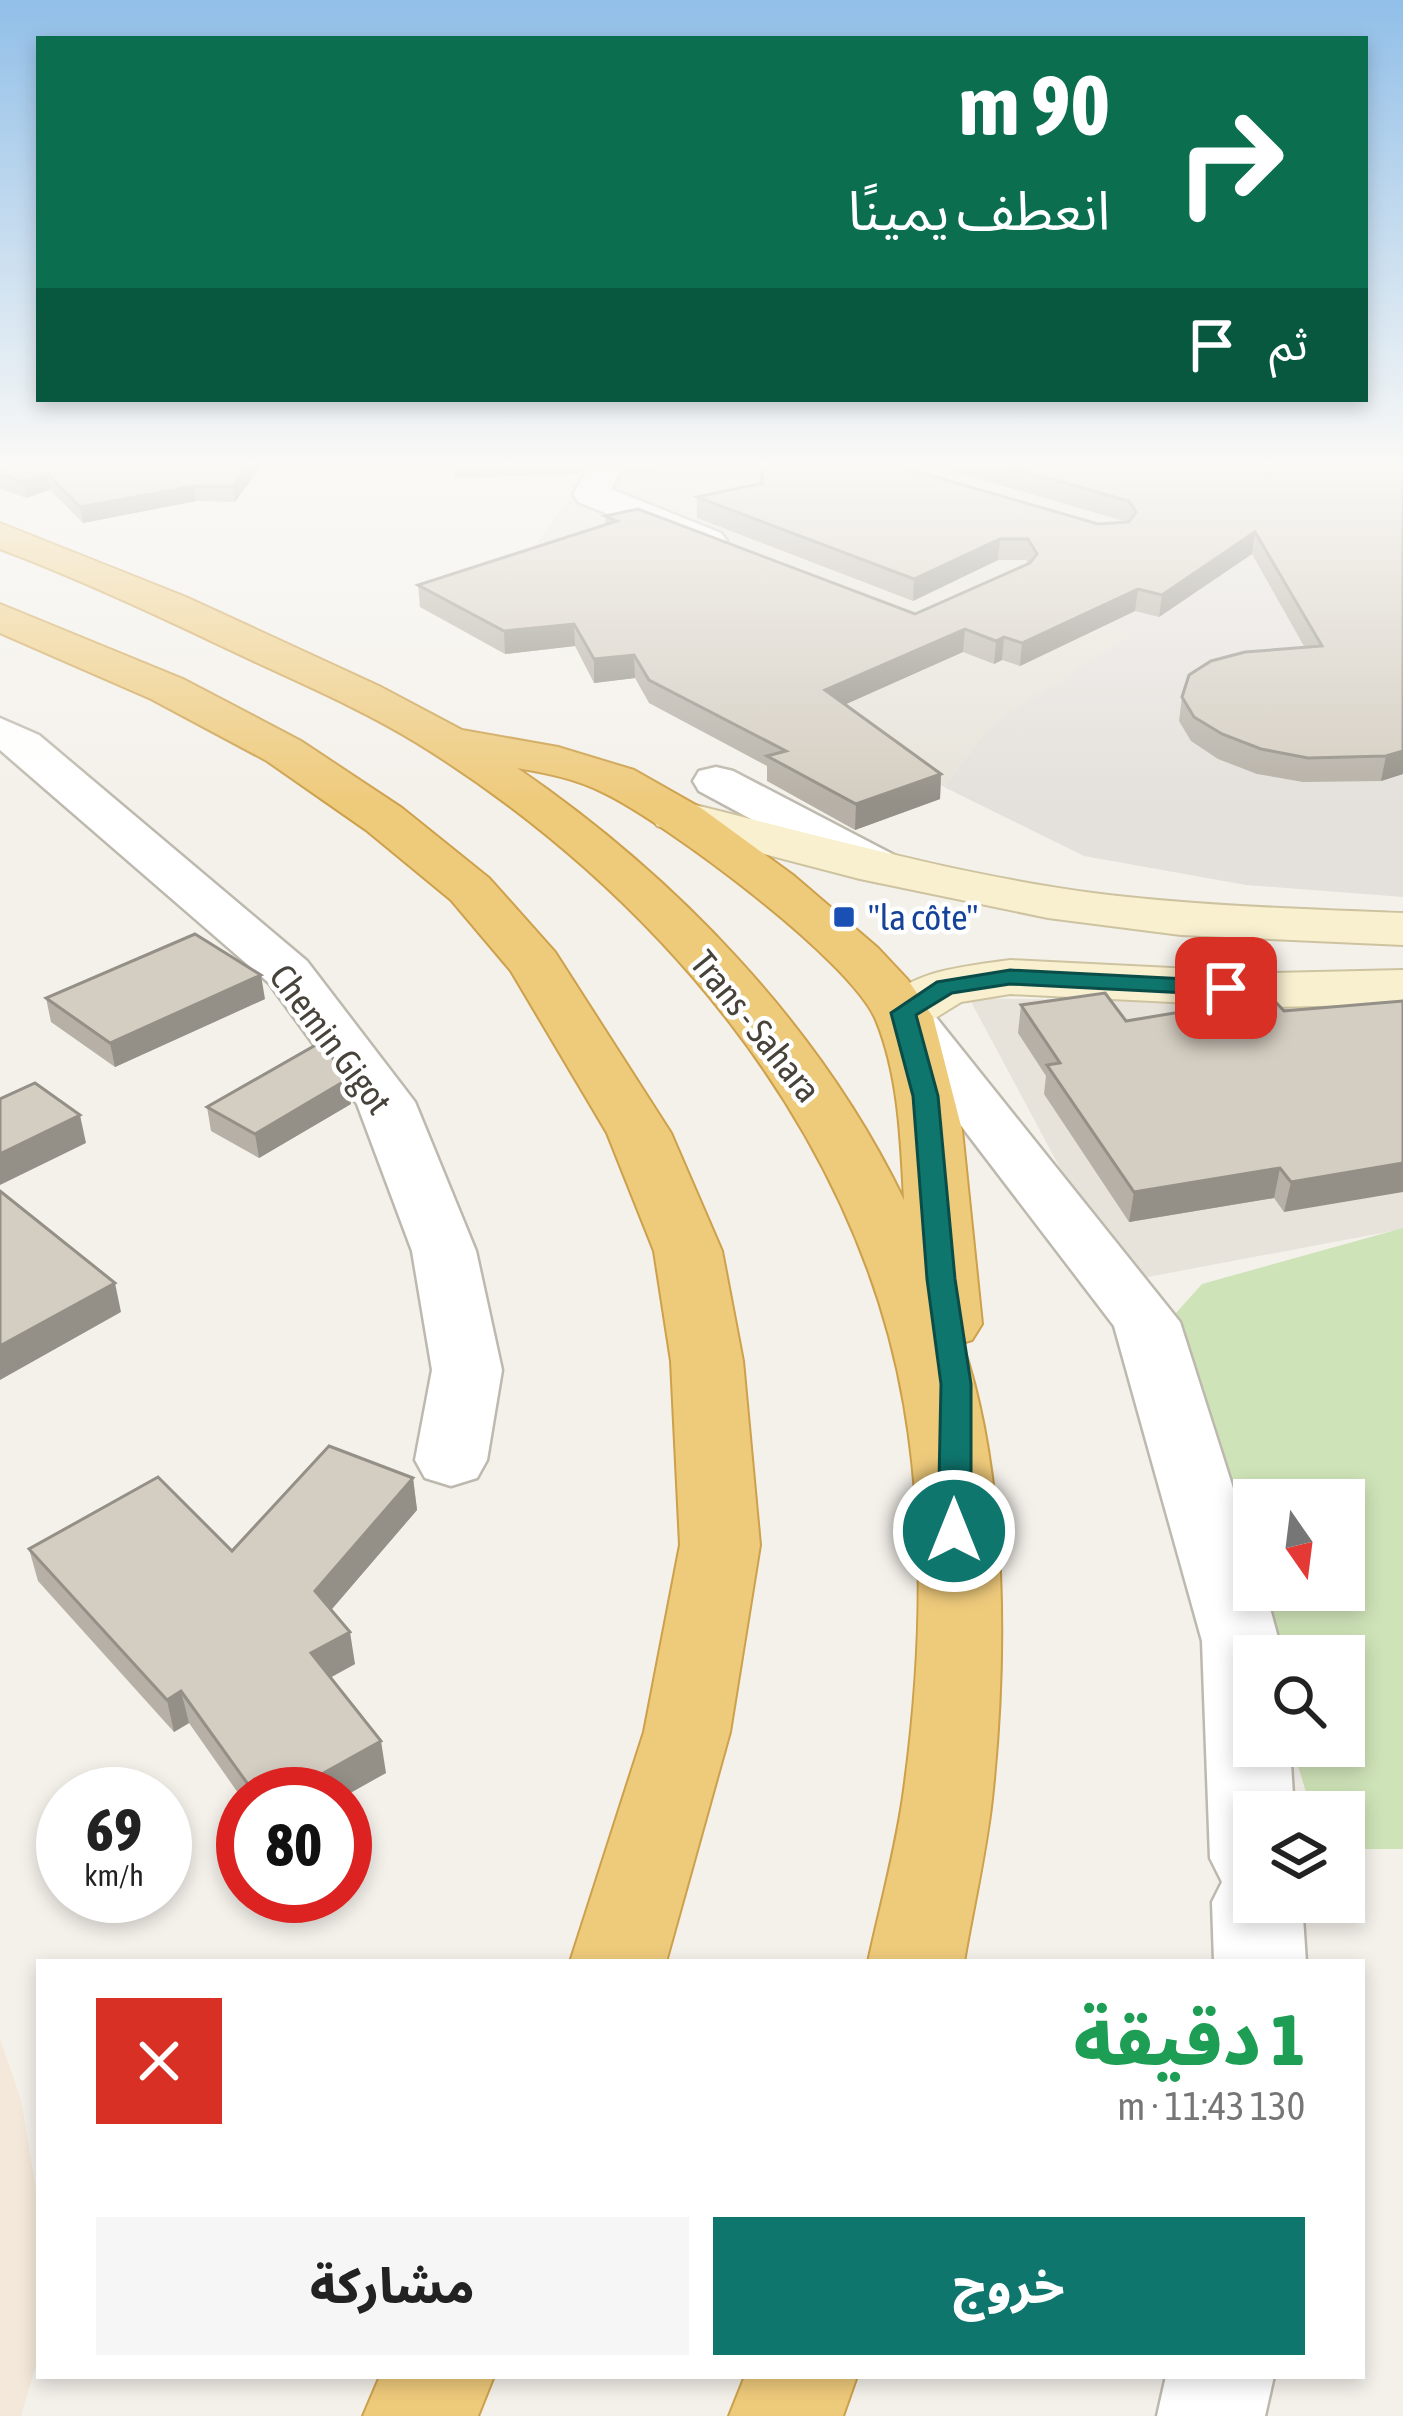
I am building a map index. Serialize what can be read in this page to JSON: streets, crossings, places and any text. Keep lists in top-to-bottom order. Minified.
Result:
{"streets":{"highway":["Trans - Sahara"],"street":["Chemin Gigot"]},"places":{"transit":["\"la côte\""]},"north":"bottom","page":{"turn":["90 m","انعطف يمينًا"],"then":"ثم","speed":"69 km/h","limit":"80","heading":["1 دقيقة","130 m · 11:43"],"buttons":["خروج","مشاركة"]}}
